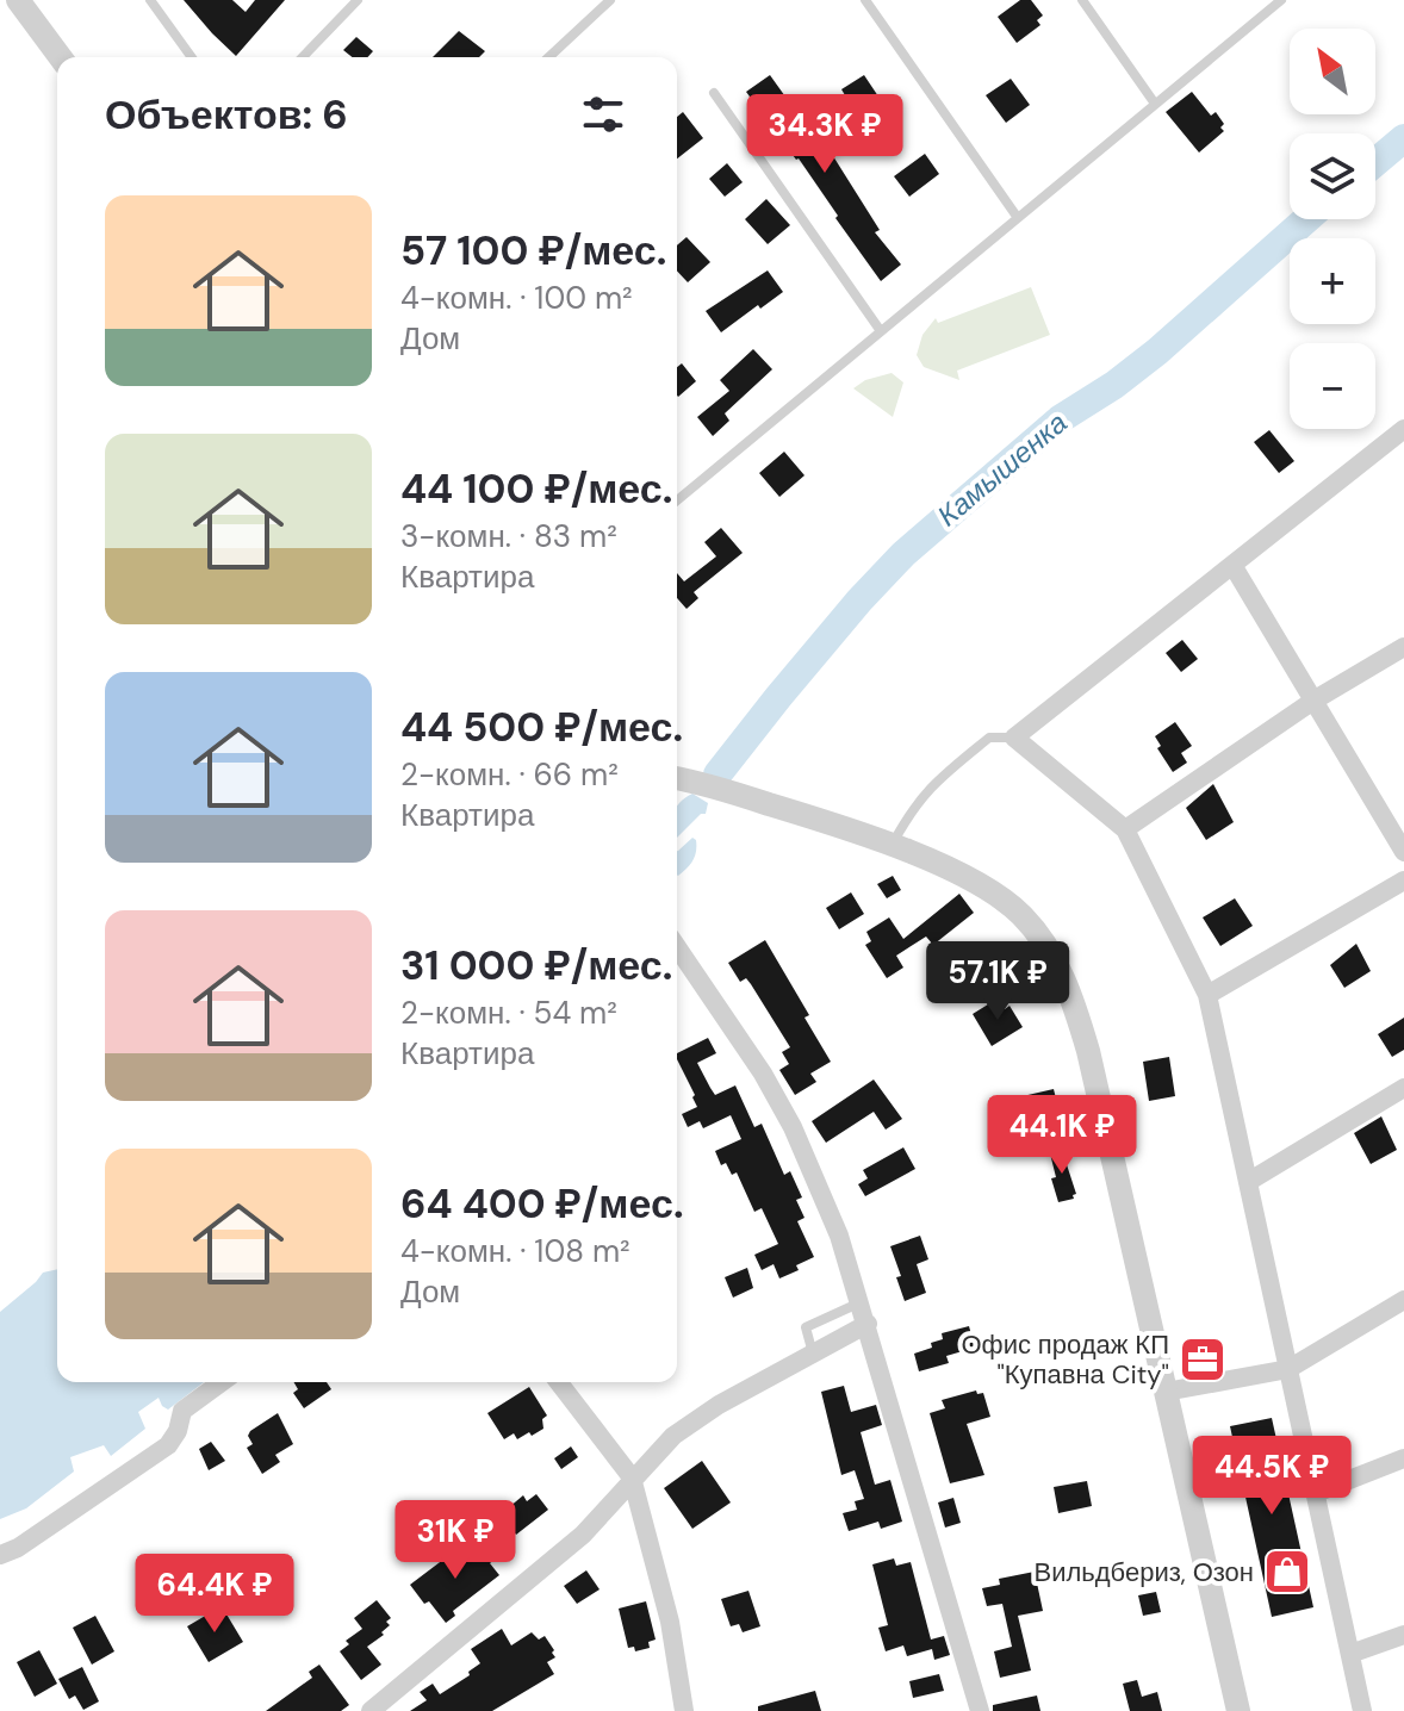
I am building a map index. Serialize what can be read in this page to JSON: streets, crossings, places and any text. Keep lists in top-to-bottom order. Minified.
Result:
{"water":["Камышенка"],"places":{"office":["Офис продаж КП \"Купавна City\""],"shop":["Вильдбериз, Озон"]},"north":"top left","page":{"map_buttons":["+","−"],"heading":"Объектов: 6","price":["34.3K ₽","57.1K ₽","44.1K ₽","44.5K ₽","31K ₽","64.4K ₽"],"list":[{"name":"57 100 ₽/мес.","note":"4-комн. · 100 m² · Дом"},{"name":"44 100 ₽/мес.","note":"3-комн. · 83 m² · Квартира"},{"name":"44 500 ₽/мес.","note":"2-комн. · 66 m² · Квартира"},{"name":"31 000 ₽/мес.","note":"2-комн. · 54 m² · Квартира"},{"name":"64 400 ₽/мес.","note":"4-комн. · 108 m² · Дом"}]}}
